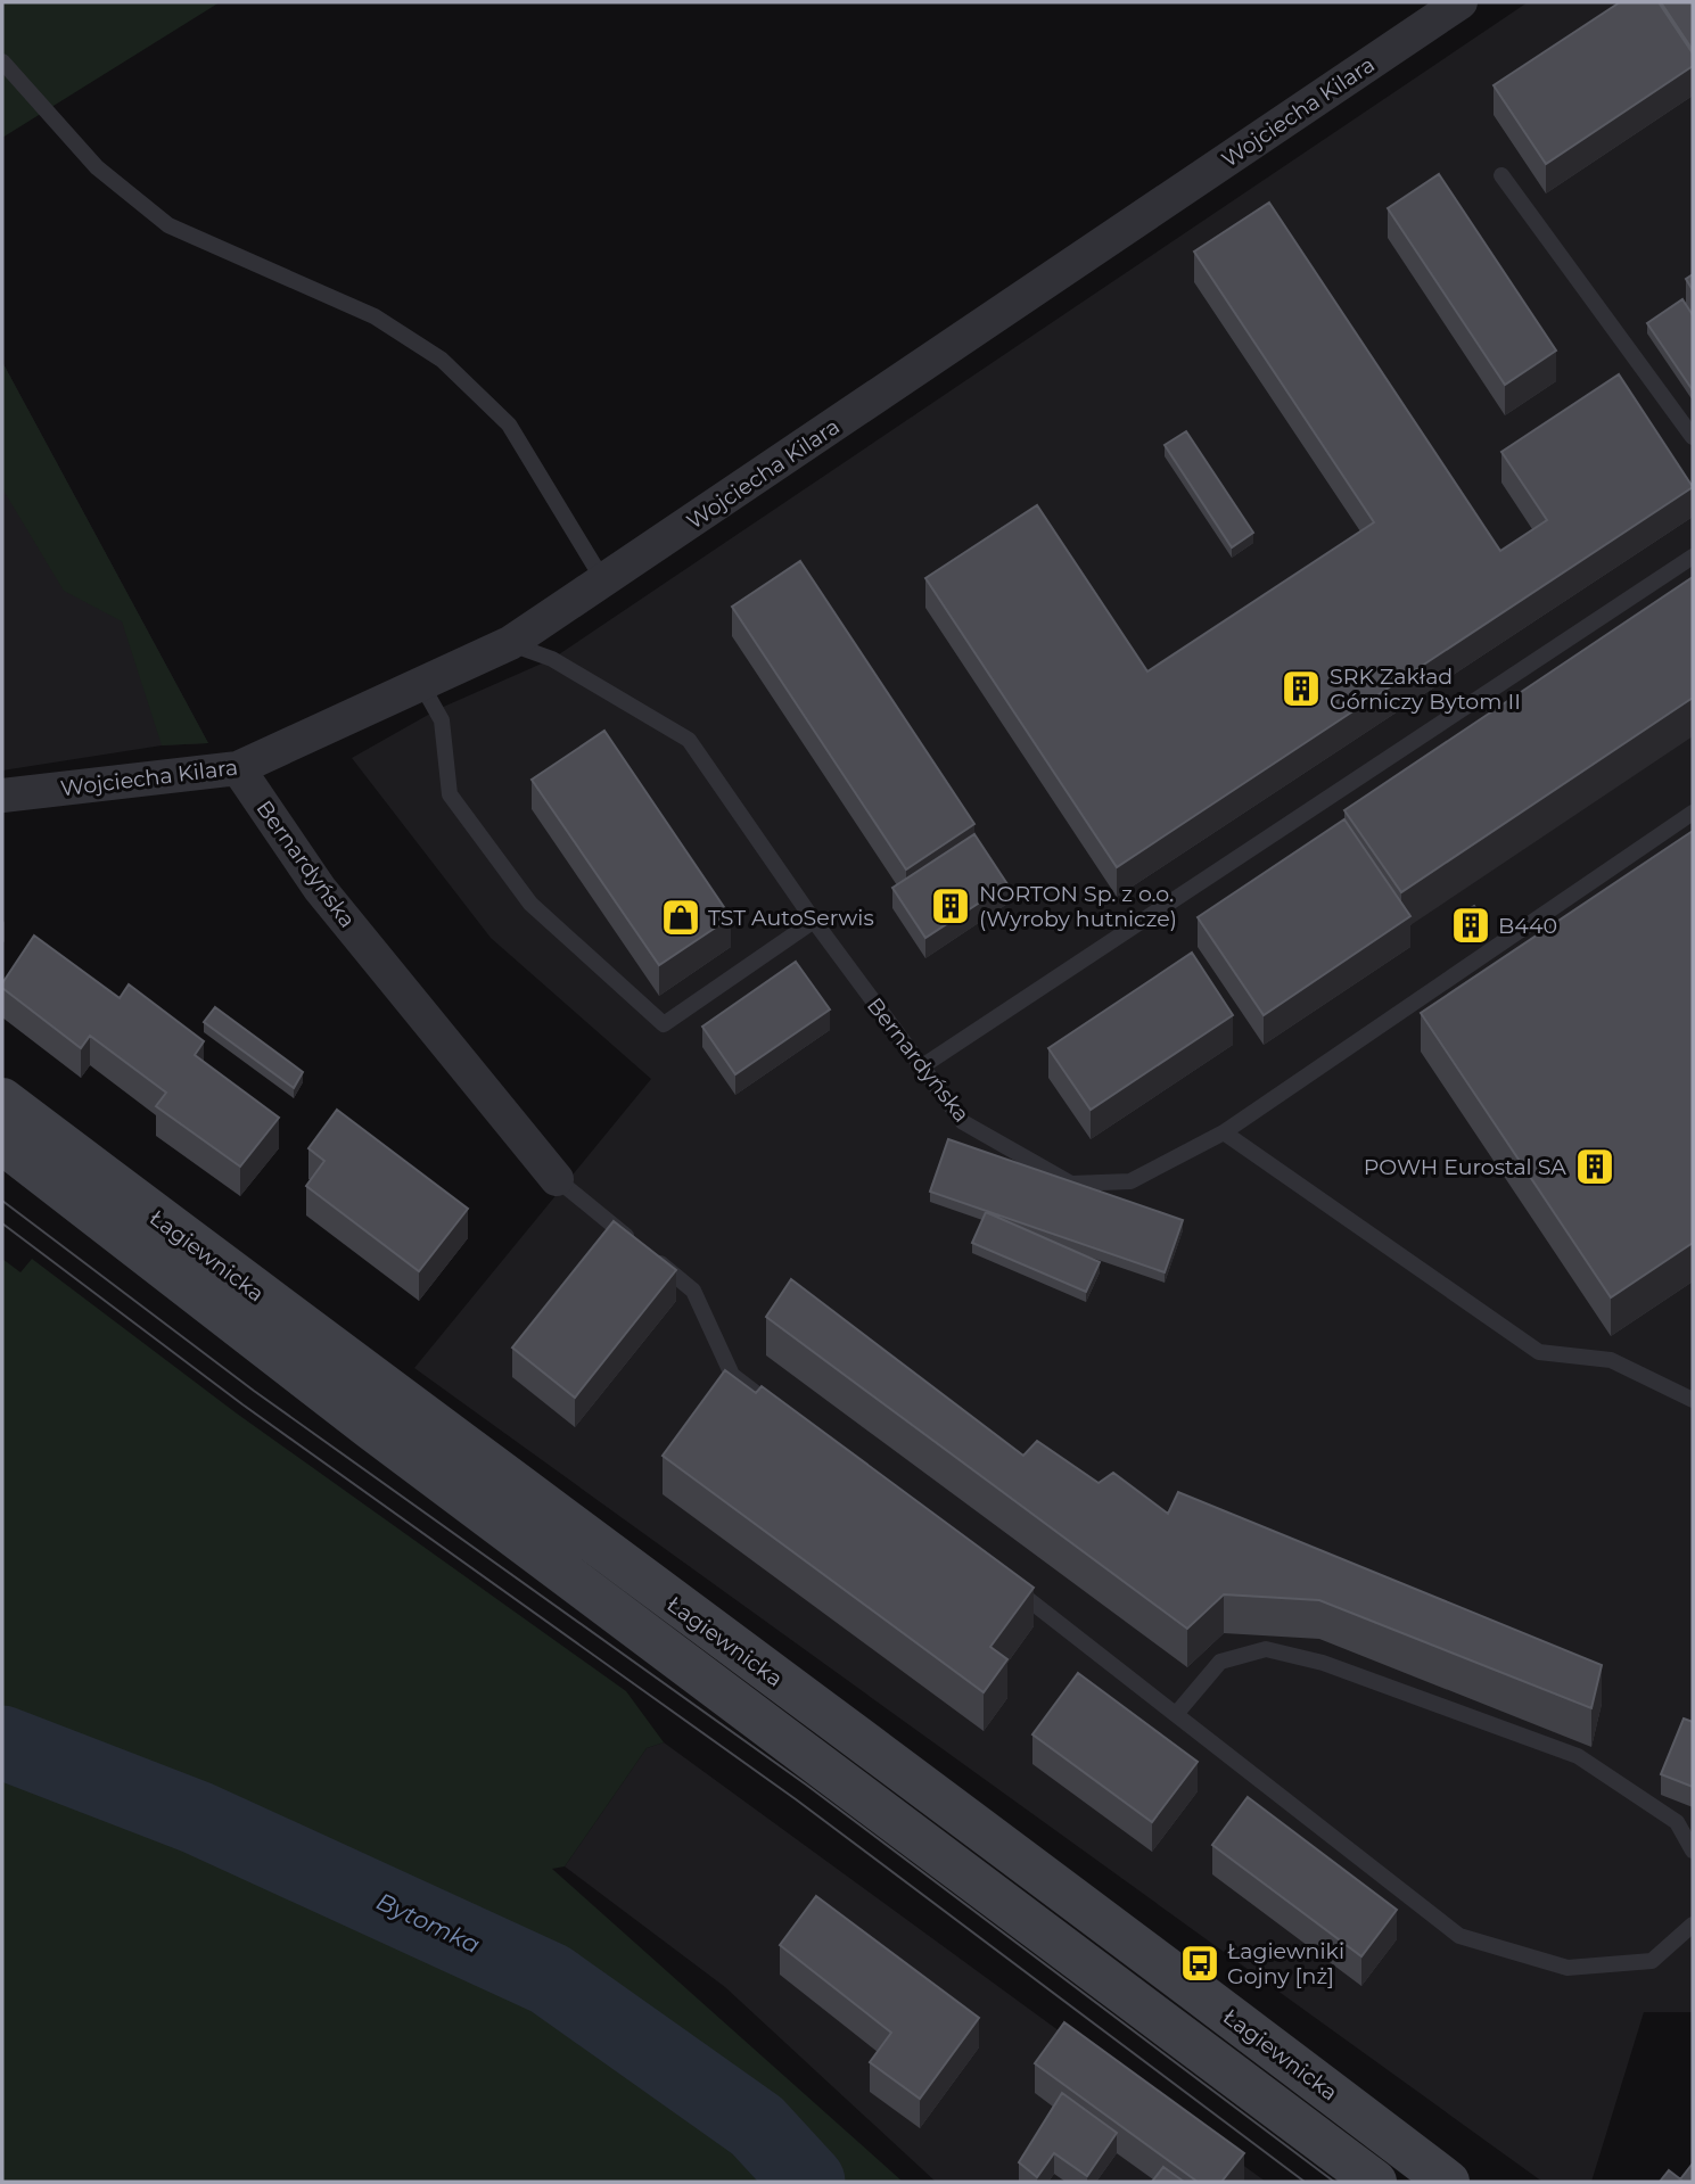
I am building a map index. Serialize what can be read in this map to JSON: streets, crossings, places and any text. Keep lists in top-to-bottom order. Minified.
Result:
{"streets":{"main road":["Łagiewnicka"],"street":["Wojciecha Kilara","Bernardyńska"]},"crossings":[["Wojciecha Kilara","Bernardyńska"]],"water":["Bytomka"],"places":{"building":["SRK Zakład Górniczy Bytom II","NORTON Sp. z o.o. (Wyroby hutnicze)","B440","POWH Eurostal SA"],"shop":["TST AutoSerwis"],"bus stop":["Łagiewniki Gojny [nż]"]}}
